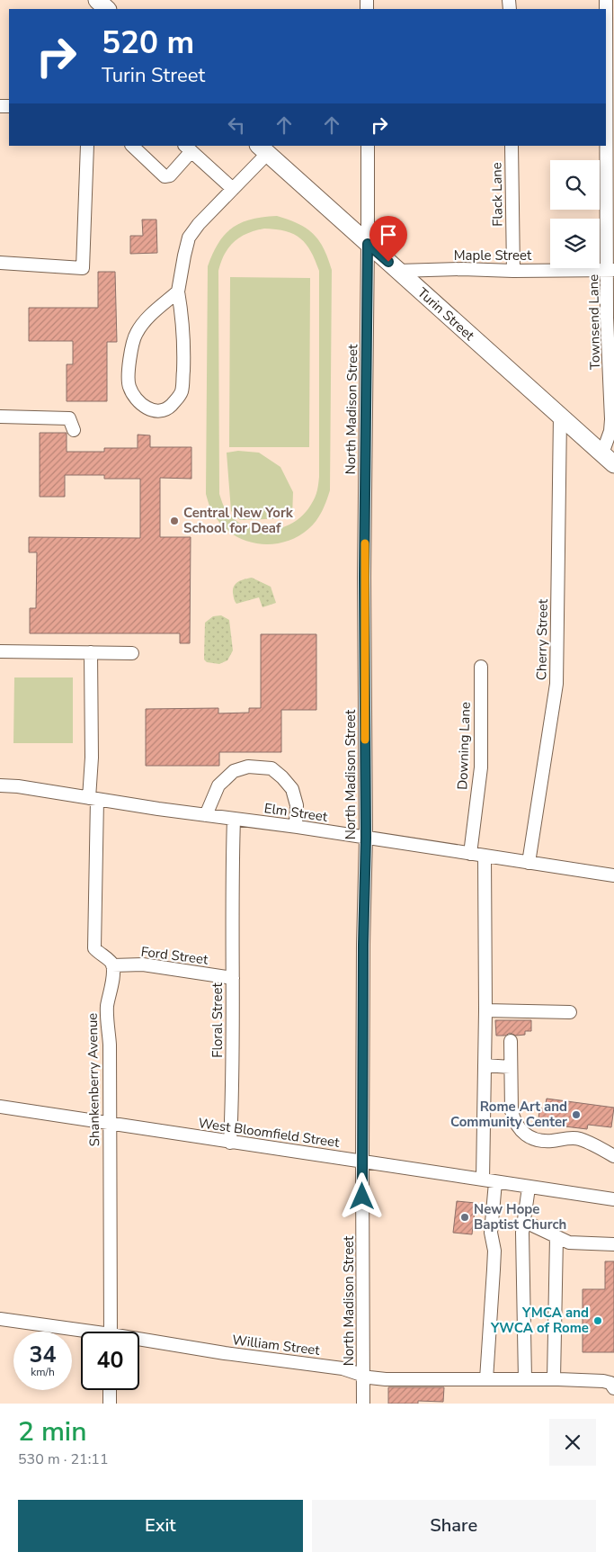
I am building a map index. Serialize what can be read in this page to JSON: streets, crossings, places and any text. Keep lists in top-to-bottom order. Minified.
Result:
{"streets":{"main road":["Turin Street"],"street":["Flack Lane","Maple Street","Townsend Lane","North Madison Street","Cherry Street","Downing Lane","Elm Street","Ford Street","Floral Street","Shankenberry Avenue","West Bloomfield Street","William Street"]},"crossings":[["Flack Lane","Maple Street"],["Maple Street","Turin Street"],["Maple Street","Townsend Lane"],["Turin Street","Townsend Lane"],["Turin Street","North Madison Street"],["Turin Street","Cherry Street"],["North Madison Street","Elm Street"],["North Madison Street","West Bloomfield Street"],["North Madison Street","William Street"],["Cherry Street","Elm Street"],["Downing Lane","Elm Street"],["Elm Street","Floral Street"],["Ford Street","Floral Street"],["Ford Street","Shankenberry Avenue"],["Floral Street","West Bloomfield Street"],["Shankenberry Avenue","West Bloomfield Street"]],"places":["Central New York School for Deaf","Rome Art and Community Center","New Hope Baptist Church","YMCA and YWCA of Rome"],"page":{"turn":["520 m","Turin Street"],"speed":"34 km/h","limit":"40","heading":["2 min","530 m · 21:11"],"buttons":["Exit","Share"]}}
